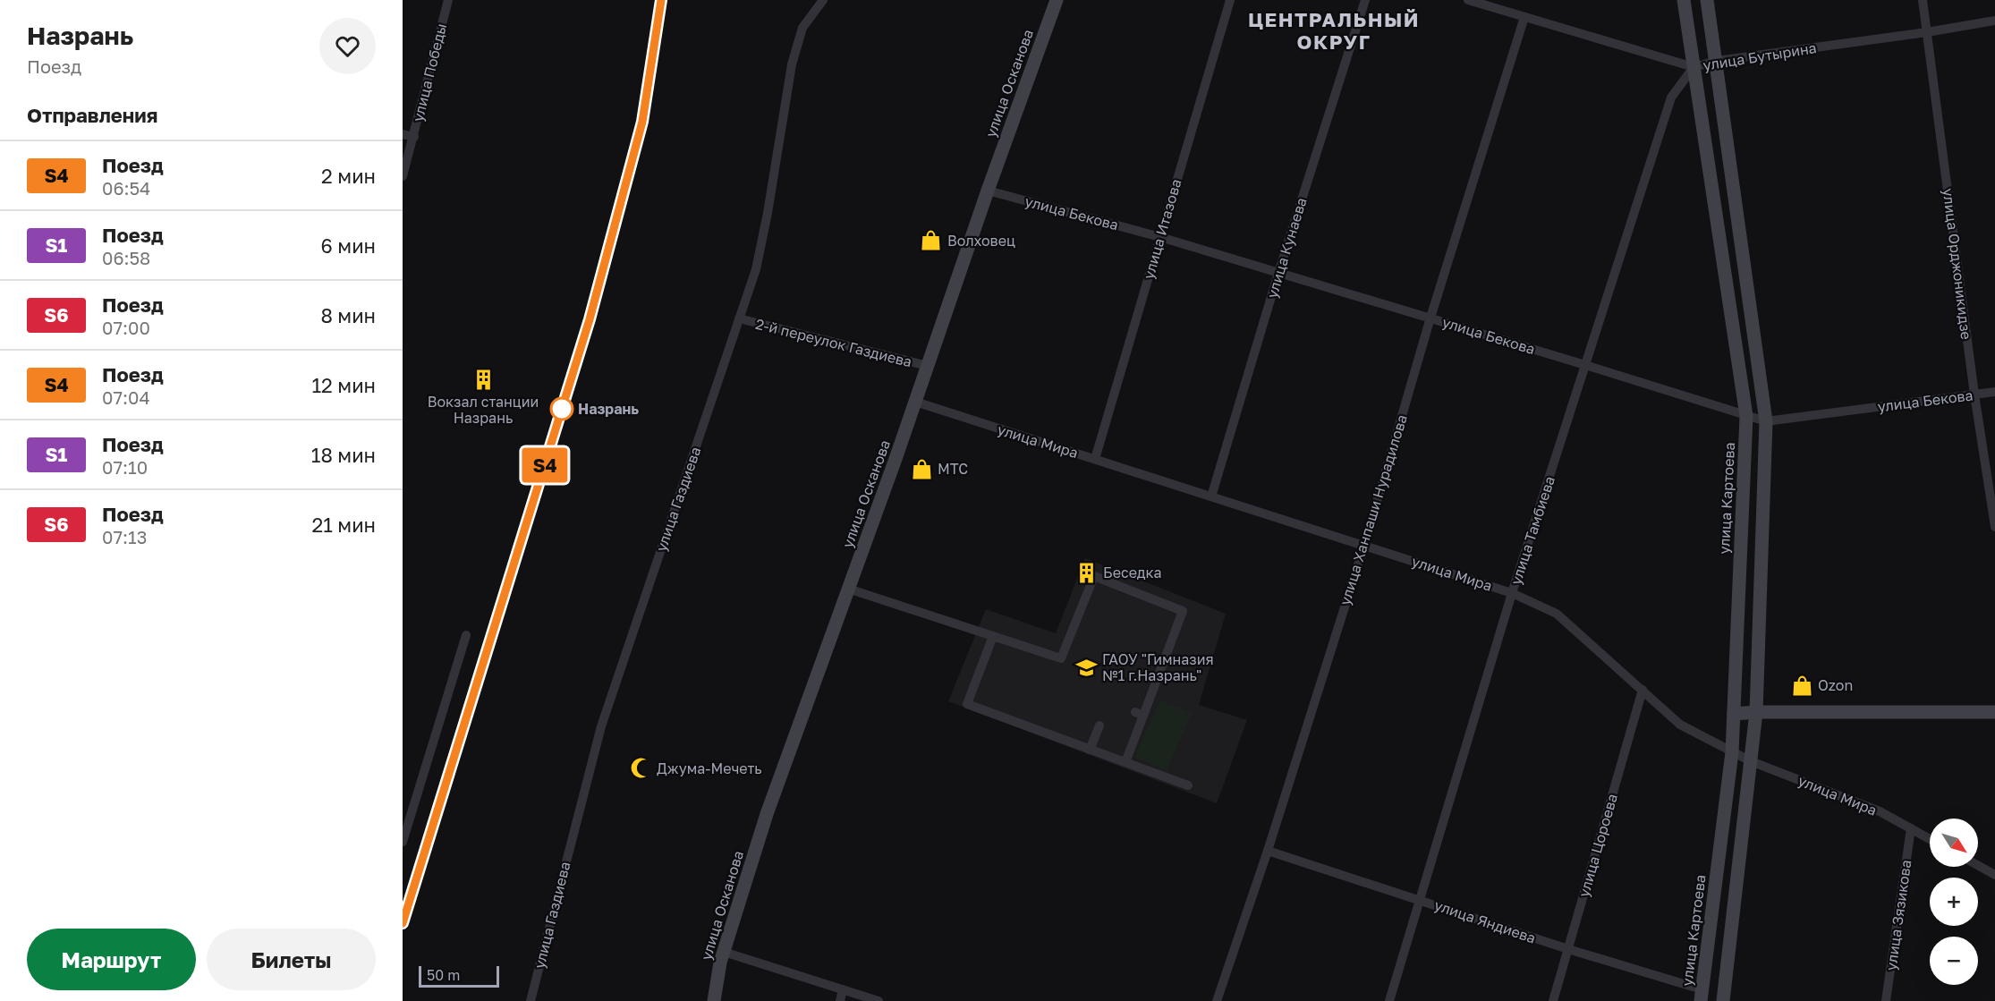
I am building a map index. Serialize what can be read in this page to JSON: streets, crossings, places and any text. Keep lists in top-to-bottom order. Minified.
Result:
{"streets":{"main road":["улица Осканова","улица Картоева"],"street":["улица Бутырина","улица Победы","улица Бекова","улица Итазова","улица Кунаева","улица Орджоникидзе","2-й переулок Газдиева","улица Мира","улица Газдиева","улица Ханпаши Нурадилова","улица Тамбиева","улица Цороева","улица Зязикова","улица Яндиева"]},"crossings":[["улица Бутырина","улица Орджоникидзе"],["улица Бутырина","улица Картоева"],["улица Бутырина","улица Ханпаши Нурадилова"],["улица Бутырина","улица Тамбиева"],["улица Осканова","улица Бекова"],["улица Осканова","2-й переулок Газдиева"],["улица Осканова","улица Мира"],["улица Бекова","улица Итазова"],["улица Бекова","улица Кунаева"],["улица Бекова","улица Орджоникидзе"],["улица Бекова","улица Картоева"],["улица Бекова","улица Ханпаши Нурадилова"],["улица Бекова","улица Тамбиева"],["улица Итазова","улица Мира"],["улица Кунаева","улица Мира"],["2-й переулок Газдиева","улица Газдиева"],["улица Мира","улица Картоева"],["улица Мира","улица Ханпаши Нурадилова"],["улица Мира","улица Тамбиева"],["улица Мира","улица Цороева"],["улица Мира","улица Зязикова"],["улица Картоева","улица Тамбиева"],["улица Картоева","улица Яндиева"],["улица Ханпаши Нурадилова","улица Яндиева"],["улица Тамбиева","улица Яндиева"],["улица Цороева","улица Яндиева"]],"districts":["ЦЕНТРАЛЬНЫЙ ОКРУГ"],"places":{"shop":["Волховец","МТС","Ozon"],"building":["Вокзал станции Назрань","Беседка"],"other":["Назрань"],"school or university":["ГАОУ \"Гимназия №1 г.Назрань\""],"mosque":["Джума-Мечеть"]},"scale_bar":"50 m","north":"bottom right","page":{"heading":[["Назрань","Поезд"],"Отправления"],"on_map":"S4","list":[{"mark":"S4","name":"Поезд","note":"06:54","value":"2 мин"},{"mark":"S1","name":"Поезд","note":"06:58","value":"6 мин"},{"mark":"S6","name":"Поезд","note":"07:00","value":"8 мин"},{"mark":"S4","name":"Поезд","note":"07:04","value":"12 мин"},{"mark":"S1","name":"Поезд","note":"07:10","value":"18 мин"},{"mark":"S6","name":"Поезд","note":"07:13","value":"21 мин"}],"map_buttons":["+","−"],"buttons":["Маршрут","Билеты"],"scale":"50 m"}}
